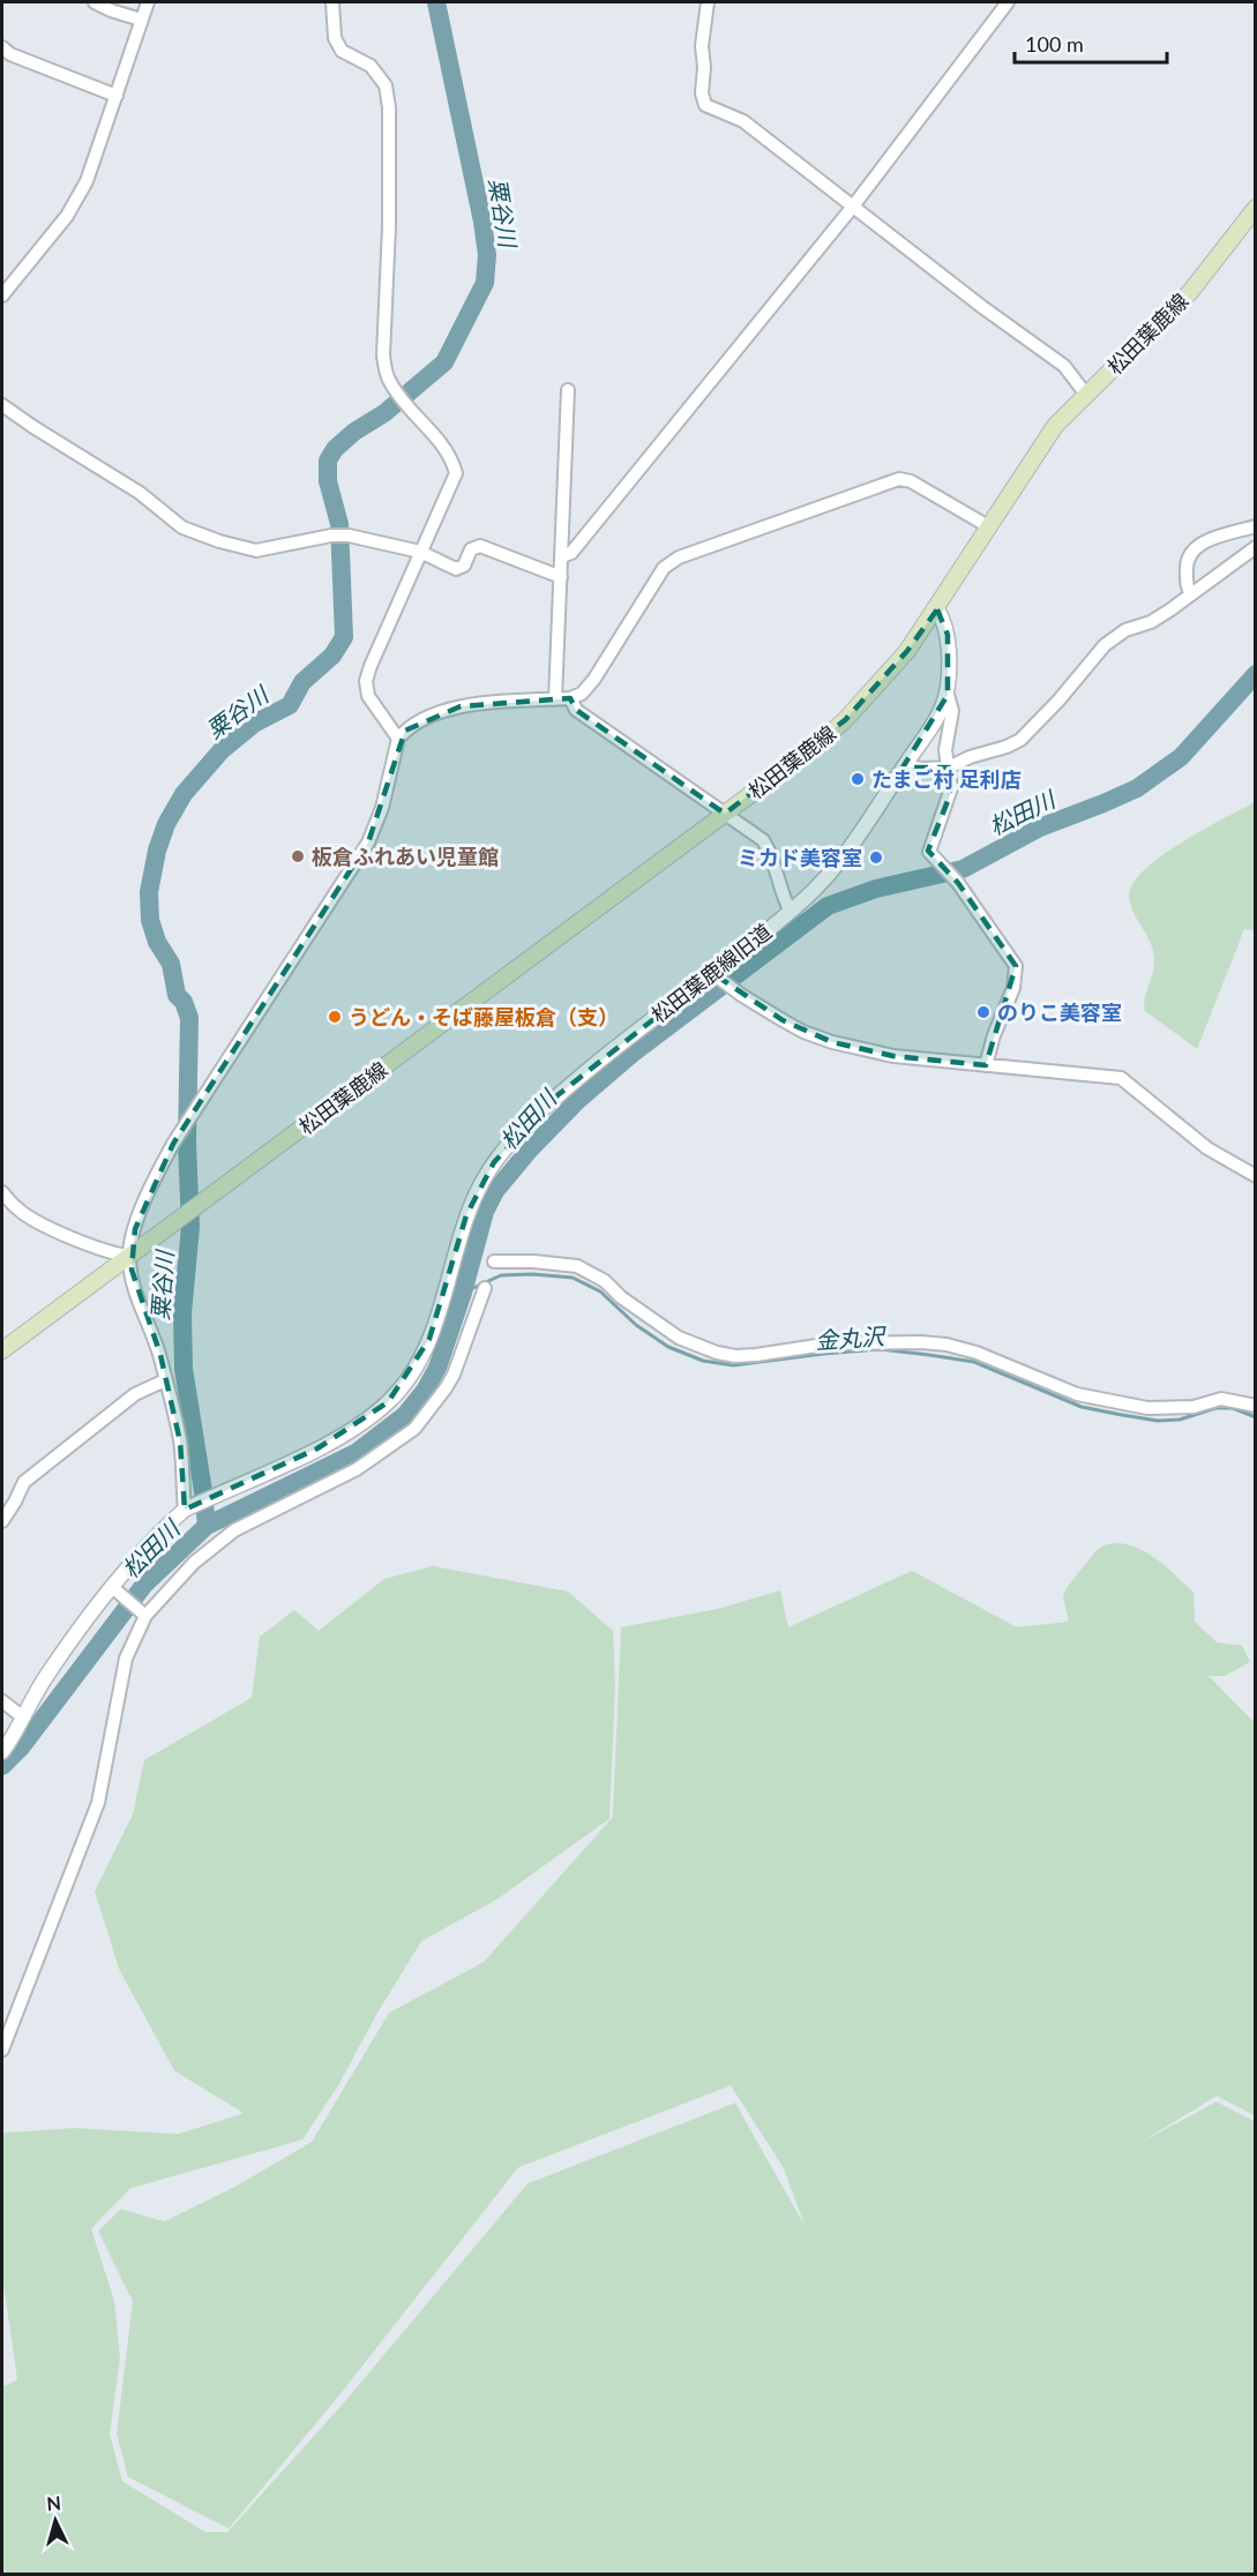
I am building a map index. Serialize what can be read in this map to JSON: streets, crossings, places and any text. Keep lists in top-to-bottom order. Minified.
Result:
{"streets":{"main road":["松田葉鹿線"],"street":["松田葉鹿線旧道"]},"crossings":[["松田葉鹿線","松田葉鹿線旧道"]],"water":["粟谷川","松田川","金丸沢"],"places":["たまご村 足利店","板倉ふれあい児童館","ミカド美容室","のりこ美容室","うどん・そば藤屋板倉（支）"],"scale_bar":"100 m","north":"top"}
